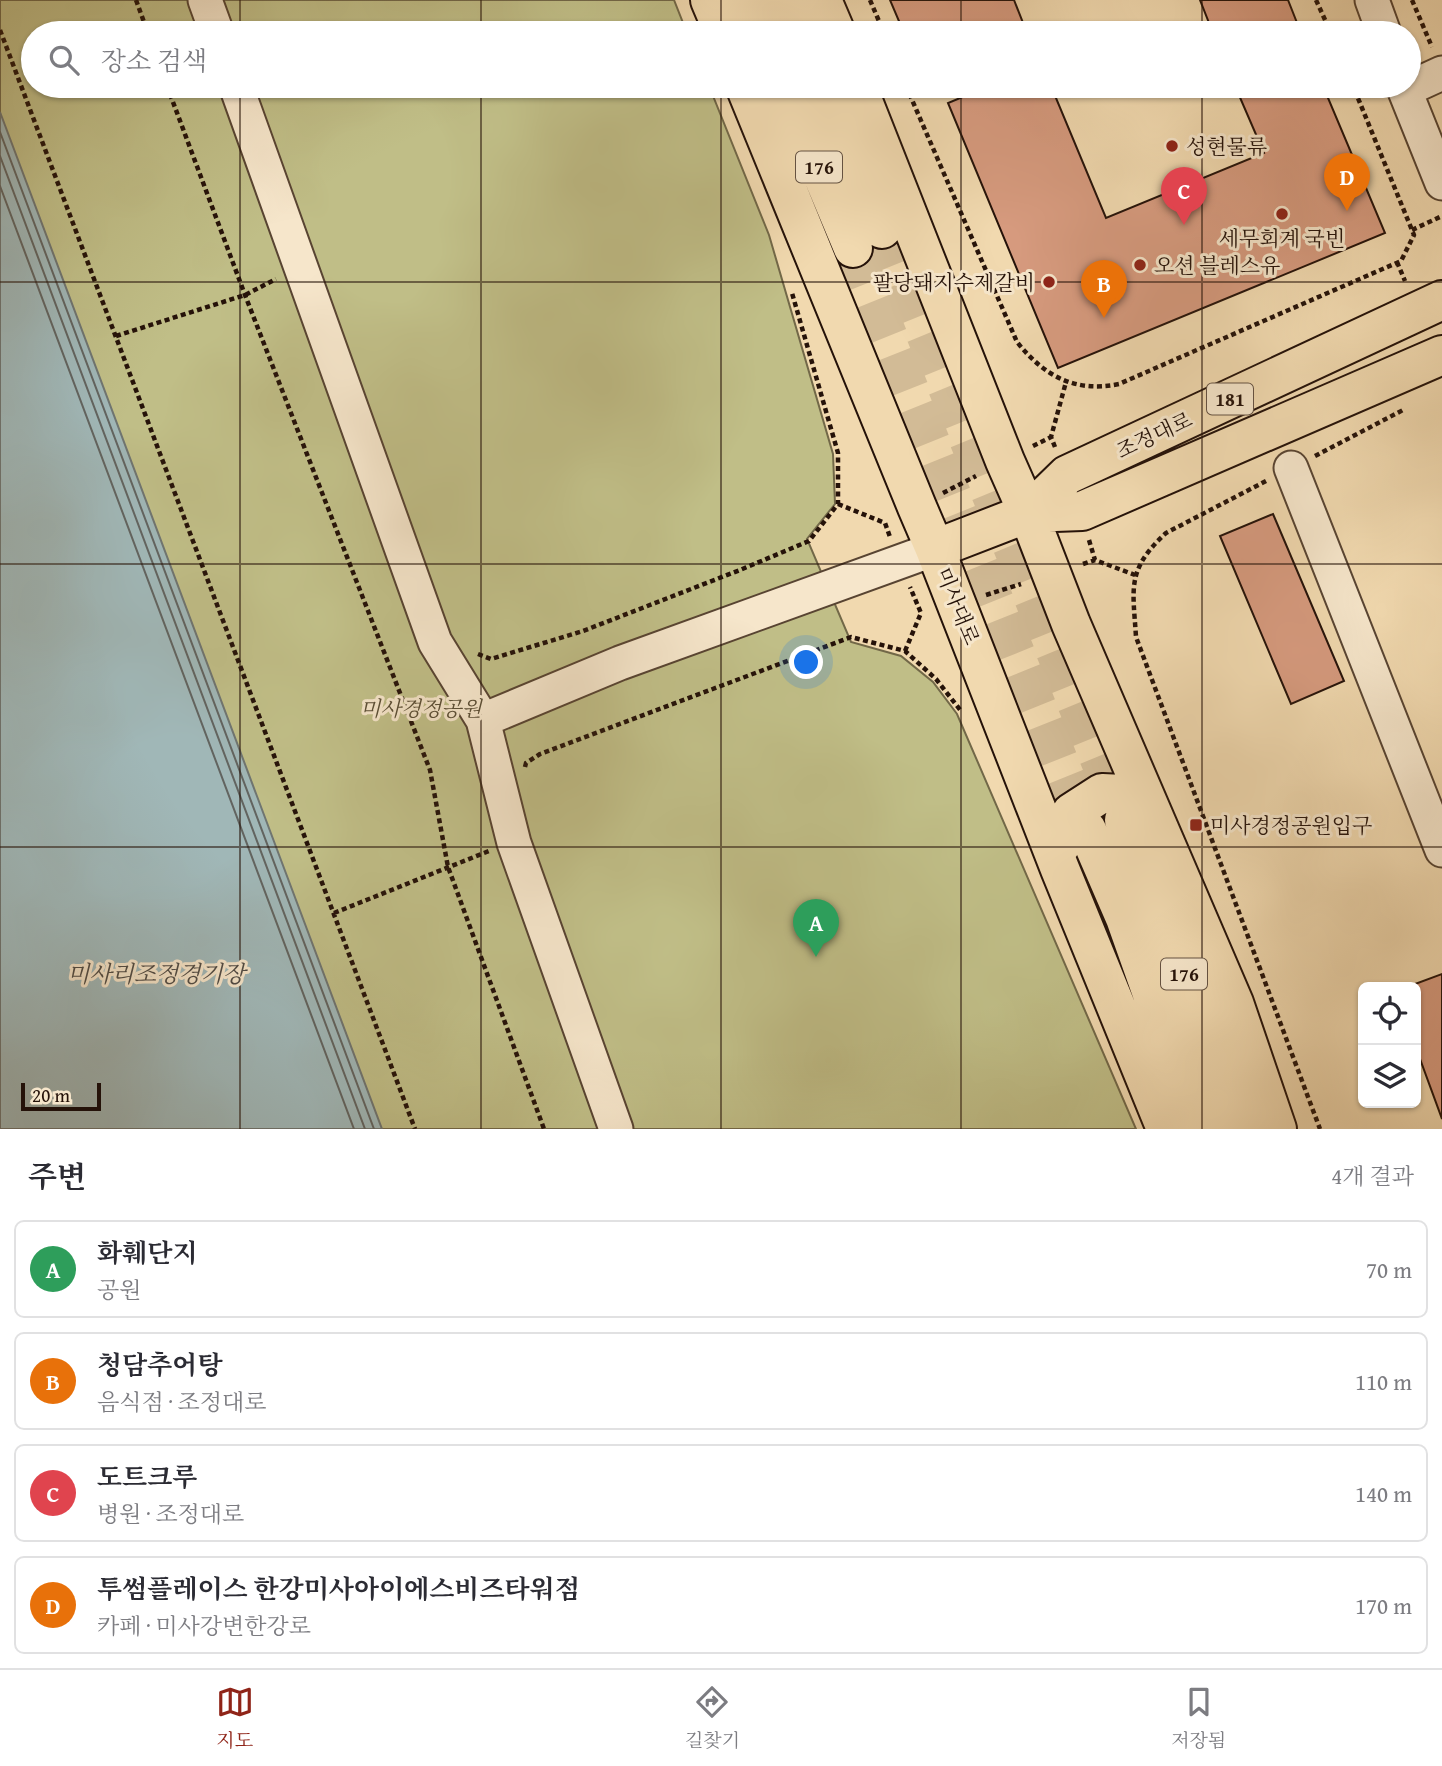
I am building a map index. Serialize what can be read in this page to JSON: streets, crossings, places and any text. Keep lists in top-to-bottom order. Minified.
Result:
{"streets":{"main road":["176","181","조정대로","미사대로"]},"crossings":[["조정대로","미사대로"]],"water":["미사리조정경기장"],"parks":["미사경정공원"],"places":{"other":["성현물류","세무회계 국빈","오션 블레스유","팔당돼지수제갈비"],"transit":["미사경정공원입구"]},"scale_bar":"20 m","page":{"search":"장소 검색","pins":["D","C","B","A"],"scale":"20 m","heading":["주변","4개 결과"],"list":[{"mark":"A","name":"화훼단지","note":"공원","value":"70 m"},{"mark":"B","name":"청담추어탕","note":"음식점 · 조정대로","value":"110 m"},{"mark":"C","name":"도트크루","note":"병원 · 조정대로","value":"140 m"},{"mark":"D","name":"투썸플레이스 한강미사아이에스비즈타워점","note":"카페 · 미사강변한강로","value":"170 m"}],"nav":["지도","길찾기","저장됨"]}}
